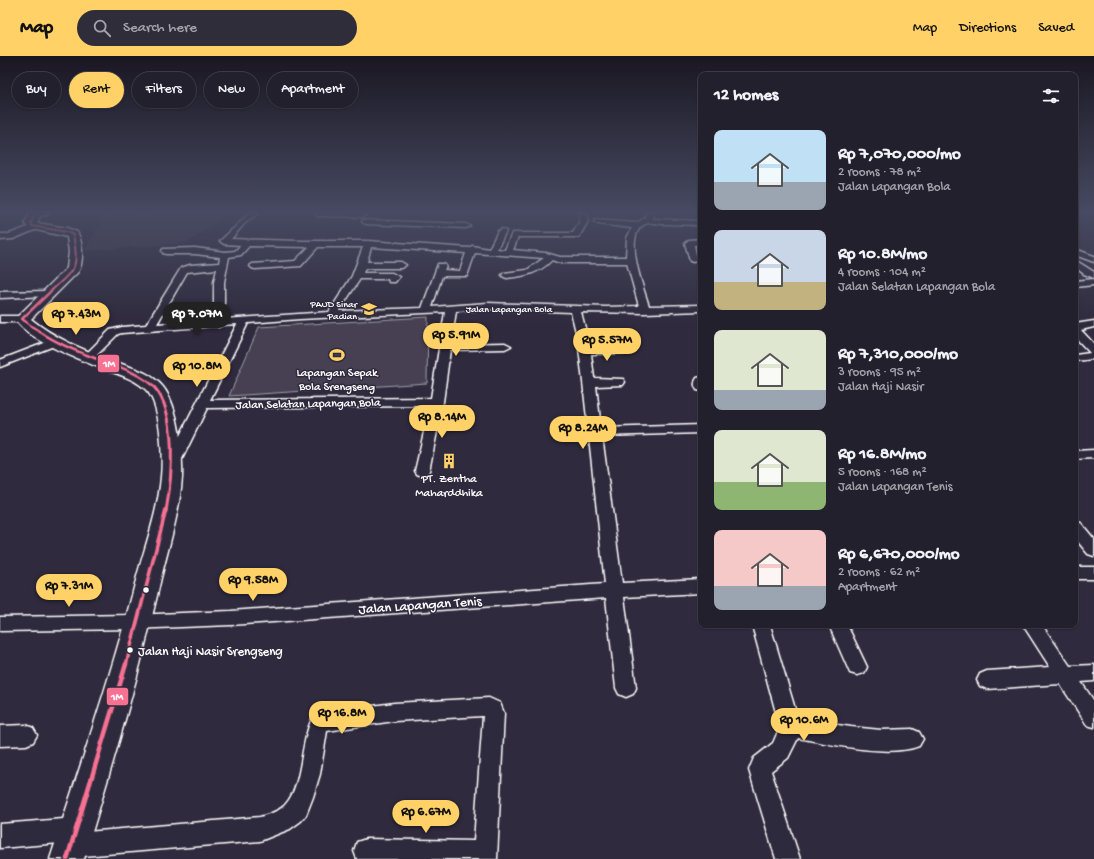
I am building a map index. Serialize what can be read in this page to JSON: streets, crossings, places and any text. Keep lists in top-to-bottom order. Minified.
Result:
{"streets":{"street":["Jalan Lapangan Bola","Jalan Selatan Lapangan Bola","Jalan Lapangan Tenis"]},"places":{"school or university":["PAUD Sinar Padian"],"sports":["Lapangan Sepak Bola Srengseng"],"building":["PT. Zentha Maharddhika"],"other":["Jalan Haji Nasir Srengseng"]},"lines":["transit line 1M"],"page":{"header":"Map","search":"Search here","nav":["Map","Directions","Saved"],"chip":["Buy","Rent","Filters","New","Apartment"],"heading":"12 homes","list":[{"name":"Rp 7,070,000/mo","note":"2 rooms · 78 m² · Jalan Lapangan Bola"},{"name":"Rp 10.8M/mo","note":"4 rooms · 104 m² · Jalan Selatan Lapangan Bola"},{"name":"Rp 7,310,000/mo","note":"3 rooms · 95 m² · Jalan Haji Nasir"},{"name":"Rp 16.8M/mo","note":"5 rooms · 168 m² · Jalan Lapangan Tenis"},{"name":"Rp 6,670,000/mo","note":"2 rooms · 62 m² · Apartment"}],"price":["Rp 7.43M","Rp 7.07M","Rp 5.91M","Rp 5.57M","Rp 10.8M","Rp 8.14M","Rp 8.24M","Rp 9.58M","Rp 7.31M","Rp 16.8M","Rp 10.6M","Rp 6.67M"]}}
